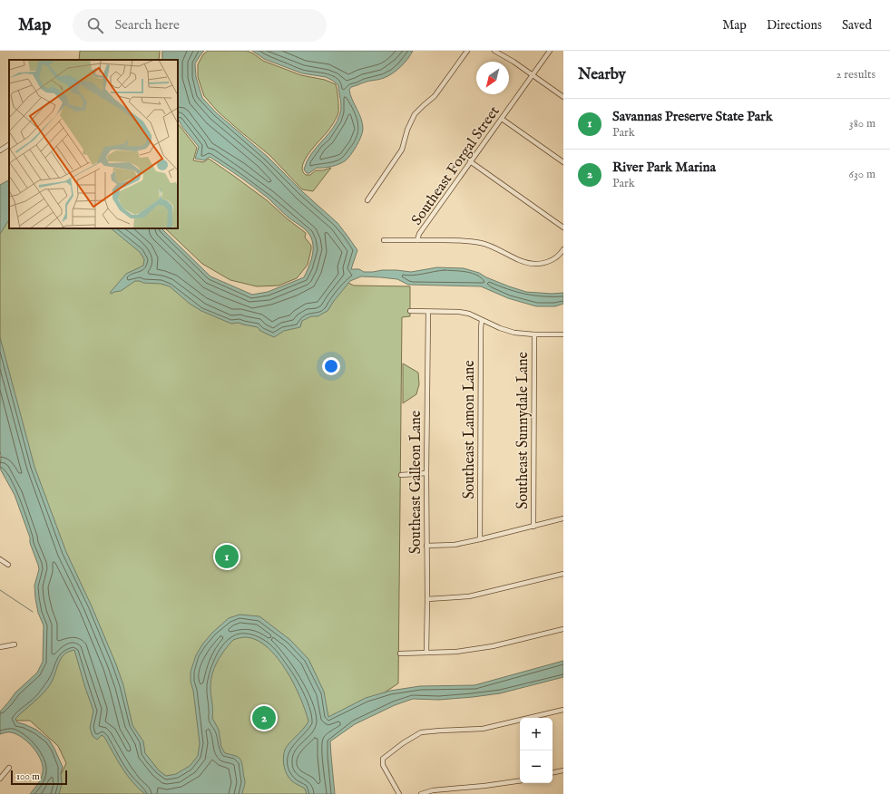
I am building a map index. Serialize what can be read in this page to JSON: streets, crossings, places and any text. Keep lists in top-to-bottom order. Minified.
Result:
{"streets":{"street":["Southeast Forgal Street","Southeast Lamon Lane","Southeast Sunnydale Lane","Southeast Galleon Lane"]},"scale_bar":"100 m","north":"bottom left","page":{"header":"Map","search":"Search here","nav":["Map","Directions","Saved"],"heading":["Nearby","2 results"],"list":[{"mark":"1","name":"Savannas Preserve State Park","note":"Park","value":"380 m"},{"mark":"2","name":"River Park Marina","note":"Park","value":"630 m"}],"pins":["1","2"],"map_buttons":["+","−"],"scale":"100 m"}}
